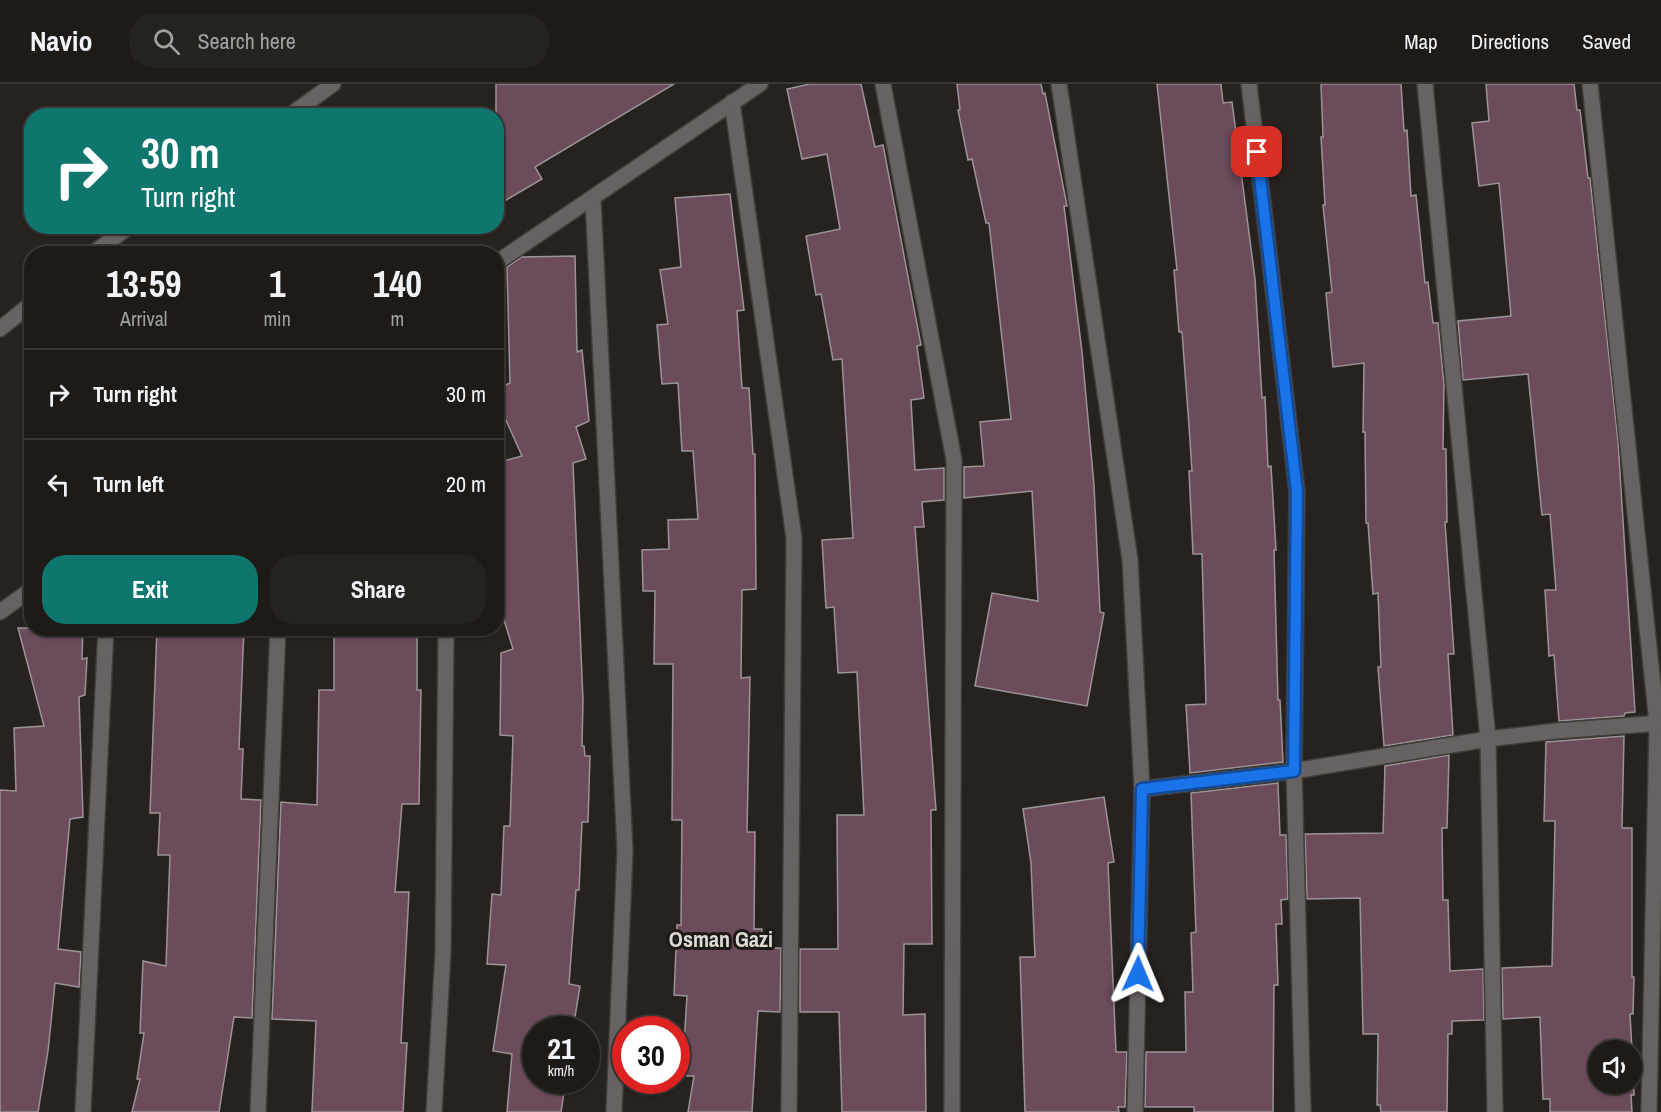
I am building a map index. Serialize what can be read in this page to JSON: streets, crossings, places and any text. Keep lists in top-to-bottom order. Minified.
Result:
{"districts":["Osman Gazi"],"page":{"header":"Navio","search":"Search here","nav":["Map","Directions","Saved"],"turn":["30 m","Turn right"],"eta":["13:59","Arrival","1","min","140","m"],"list":[{"name":"Turn right","value":"30 m"},{"name":"Turn left","value":"20 m"}],"buttons":["Exit","Share"],"speed":"21 km/h","limit":"30"}}
